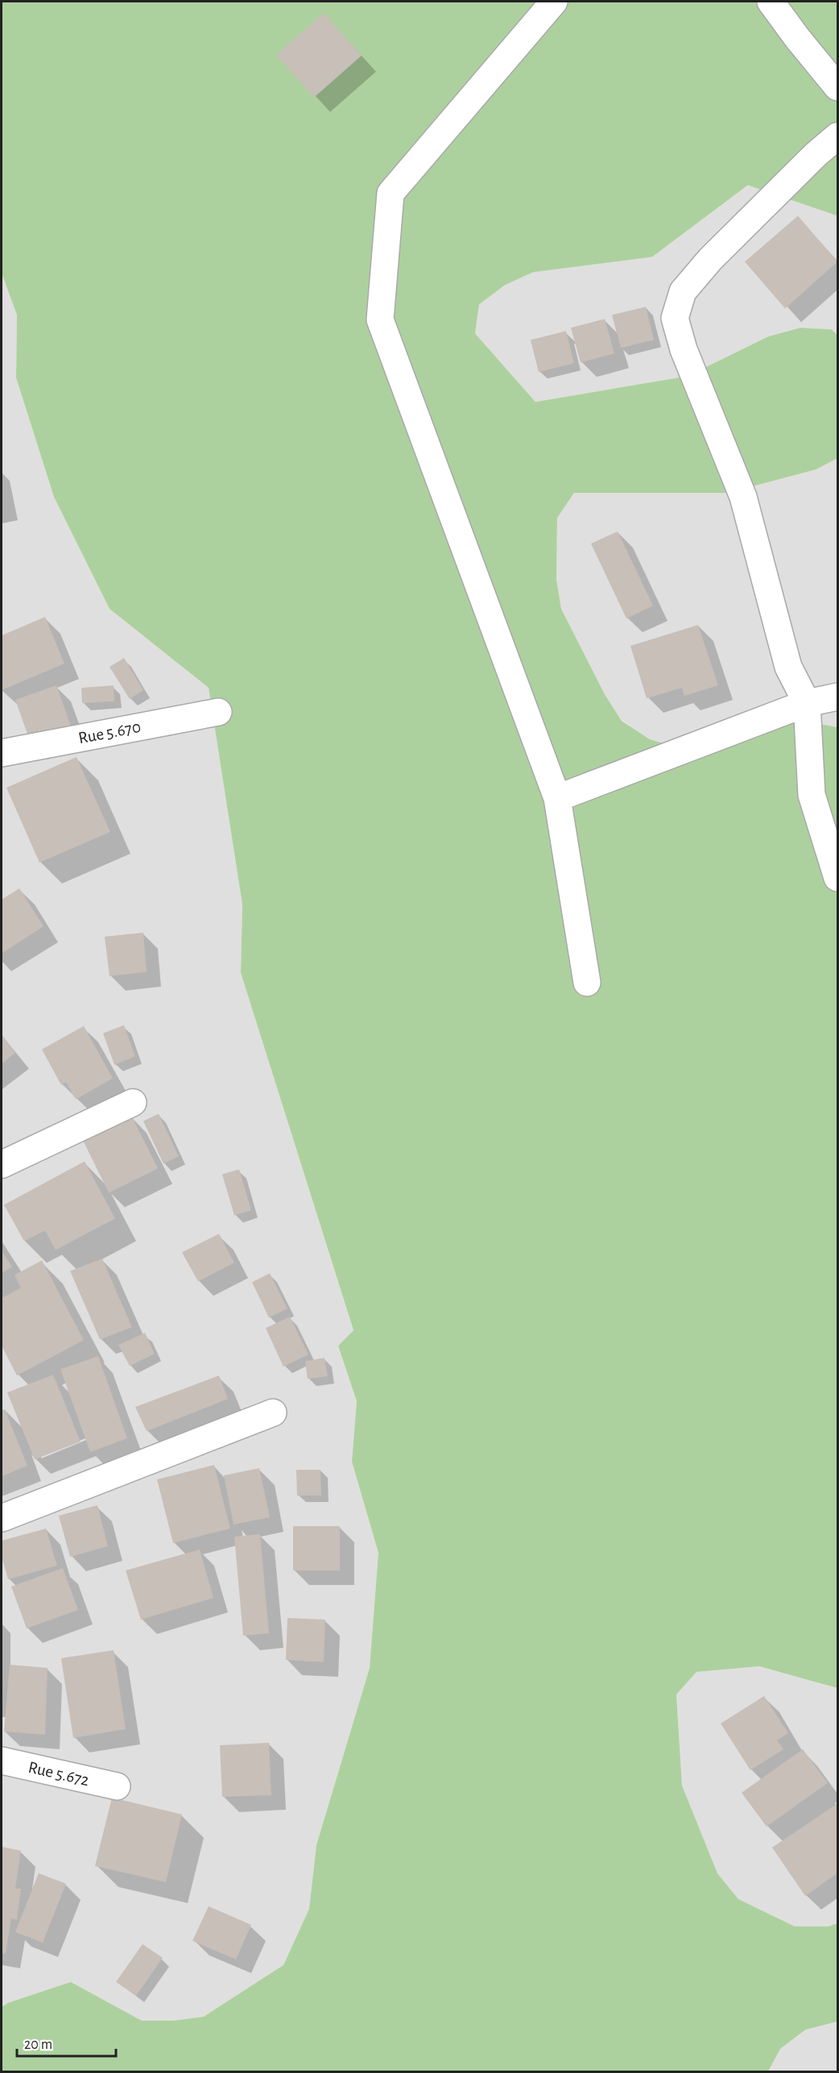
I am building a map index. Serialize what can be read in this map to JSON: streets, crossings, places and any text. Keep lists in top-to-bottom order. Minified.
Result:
{"streets":{"street":["Rue 5.670","Rue 5.672"]},"scale_bar":"20 m"}
